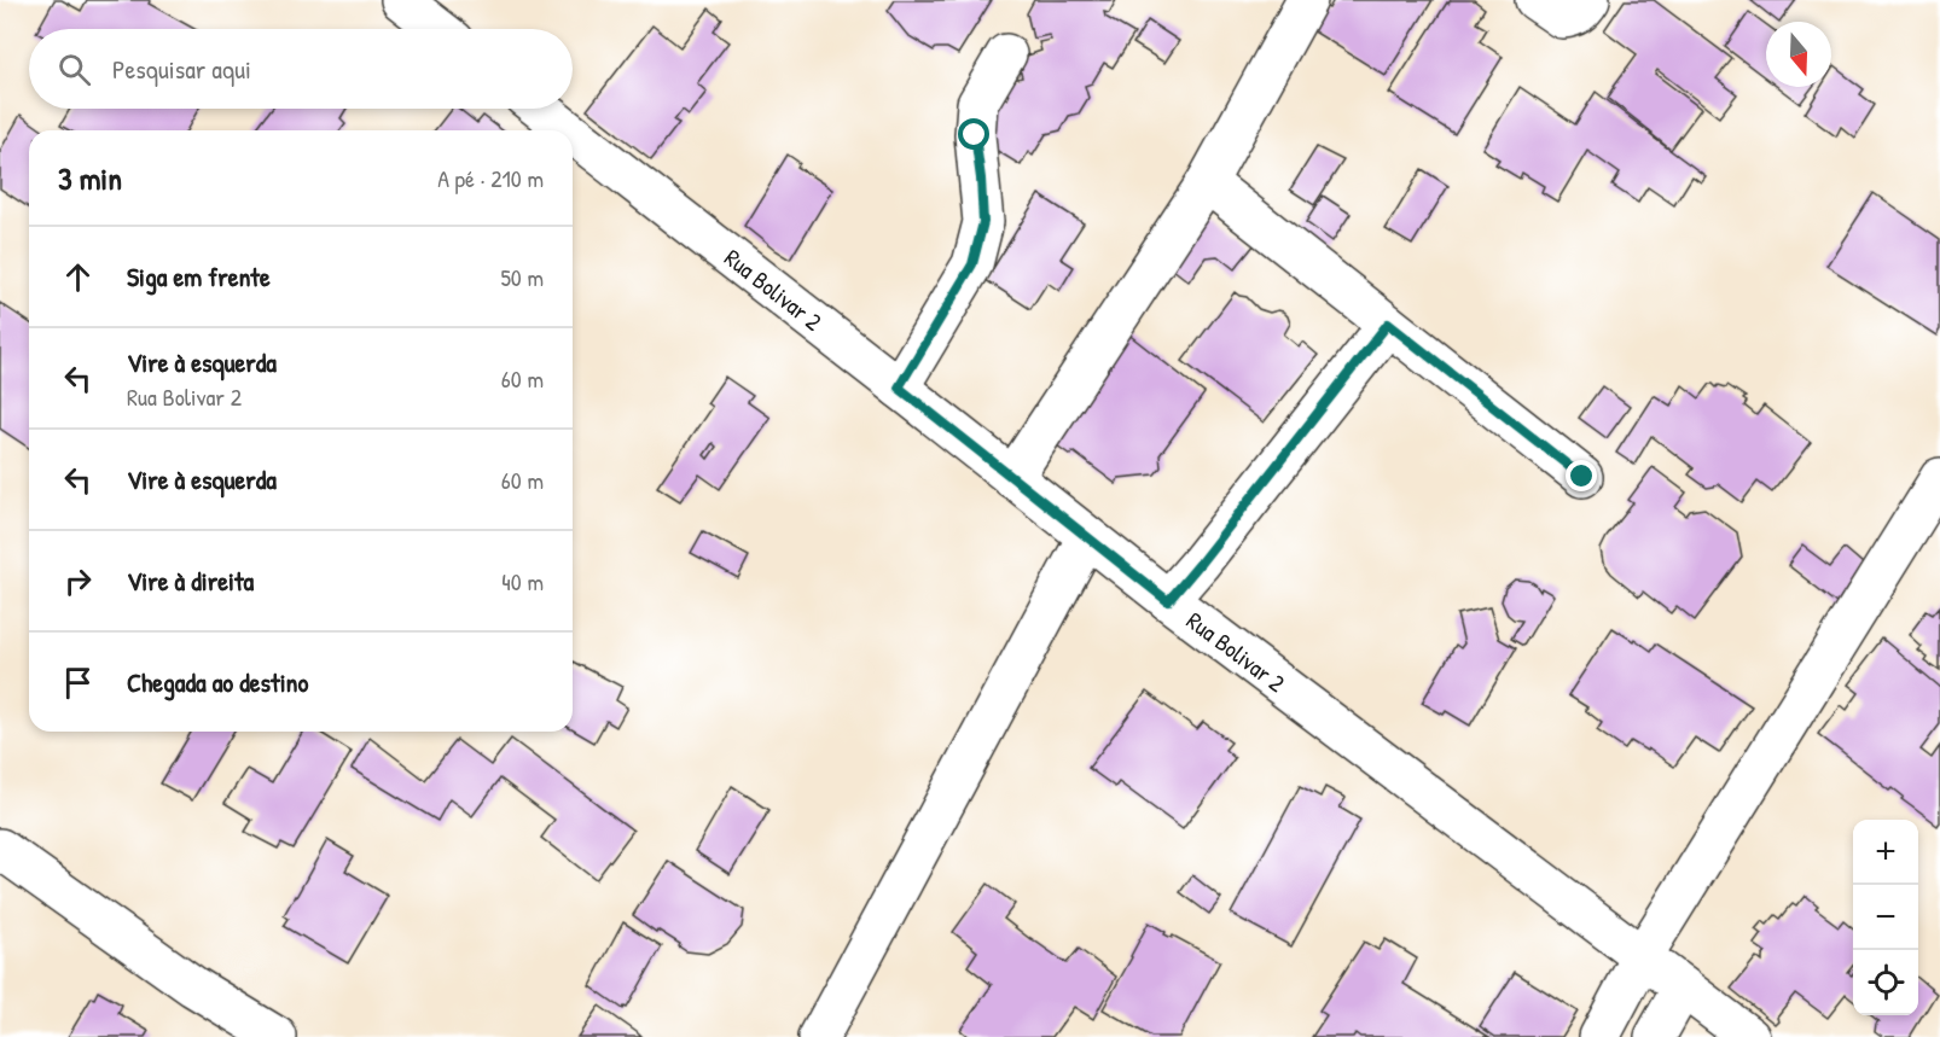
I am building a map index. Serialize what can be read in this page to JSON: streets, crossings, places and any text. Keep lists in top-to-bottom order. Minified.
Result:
{"streets":{"street":["Rua Bolivar 2"]},"north":"bottom","page":{"search":"Pesquisar aqui","heading":["3 min","A pé · 210 m"],"list":[["Siga em frente","50 m"],["Vire à esquerda","Rua Bolivar 2","60 m"],["Vire à esquerda","60 m"],["Vire à direita","40 m"],"Chegada ao destino"],"map_buttons":["+","−"]}}
